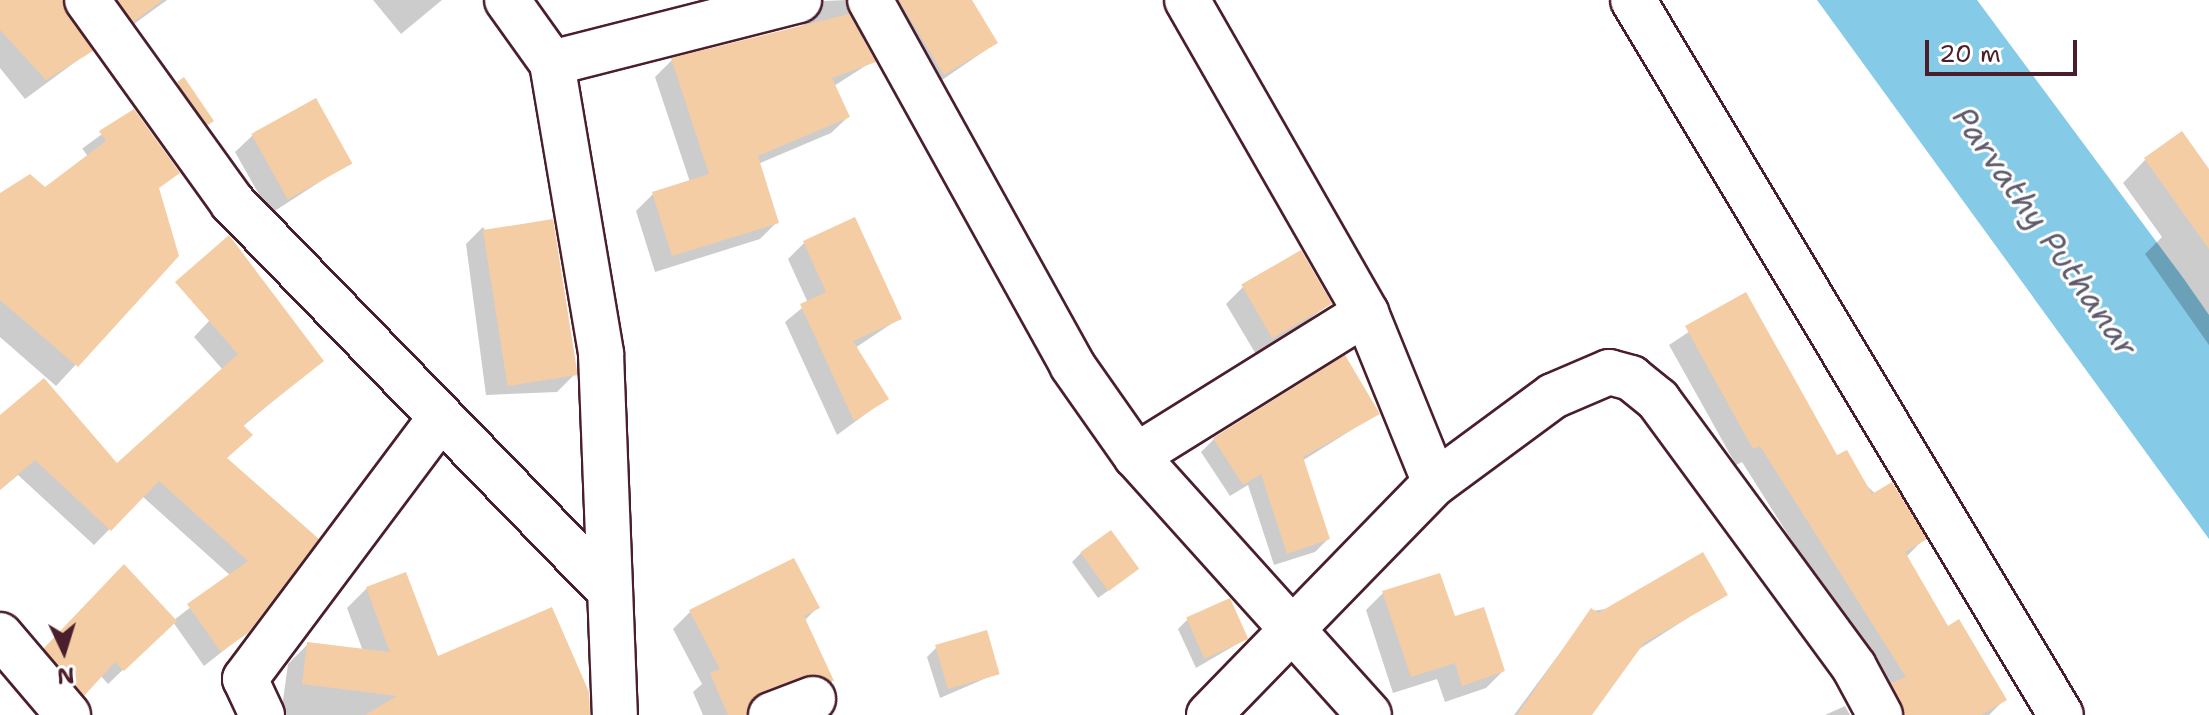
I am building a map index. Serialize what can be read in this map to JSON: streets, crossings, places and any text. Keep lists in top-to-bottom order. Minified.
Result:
{"water":["Parvathy Puthanar"],"scale_bar":"20 m","north":"bottom"}
